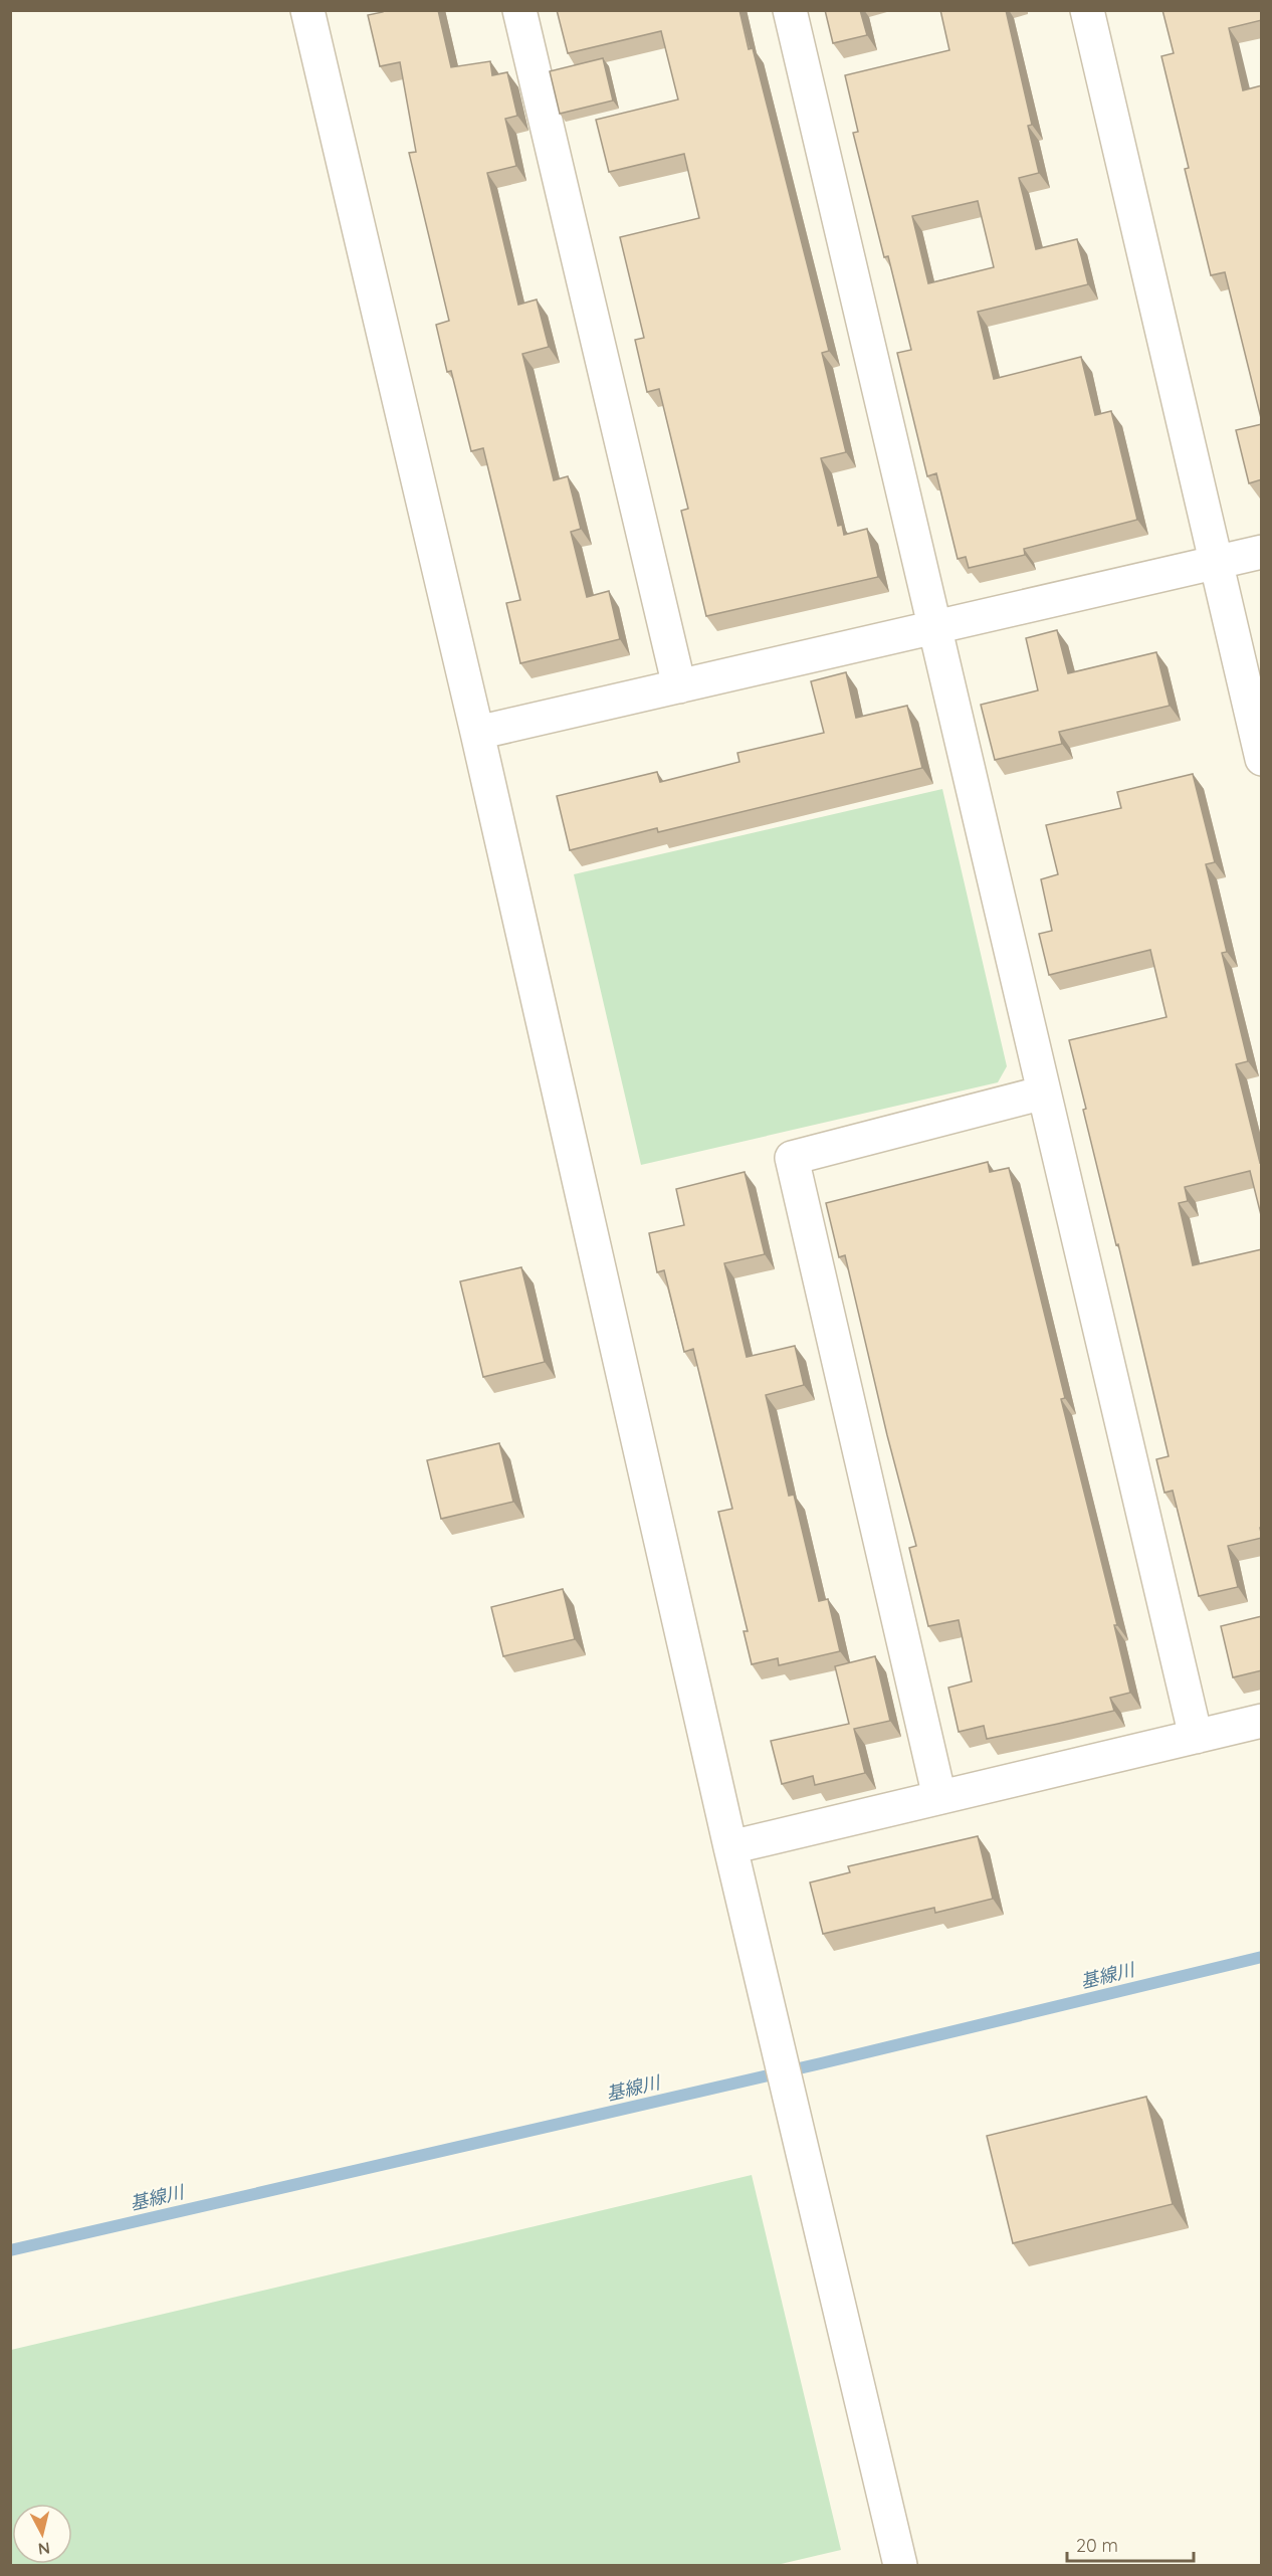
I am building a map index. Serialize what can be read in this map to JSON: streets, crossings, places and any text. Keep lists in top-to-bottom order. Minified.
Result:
{"water":["基線川"],"scale_bar":"20 m","north":"bottom"}
